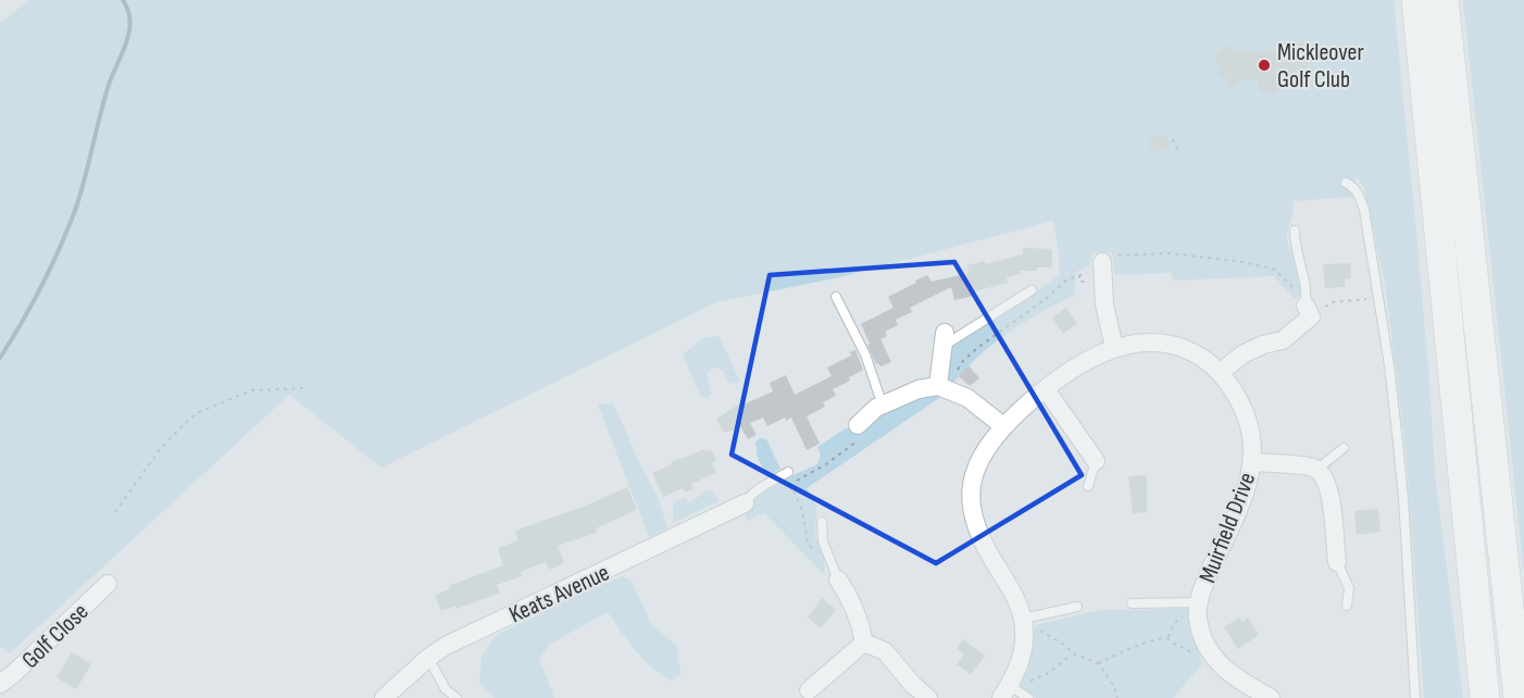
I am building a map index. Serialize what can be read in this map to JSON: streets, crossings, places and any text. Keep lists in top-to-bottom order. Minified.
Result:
{"streets":{"street":["Muirfield Drive","Keats Avenue","Golf Close"]},"places":["Mickleover Golf Club"]}
